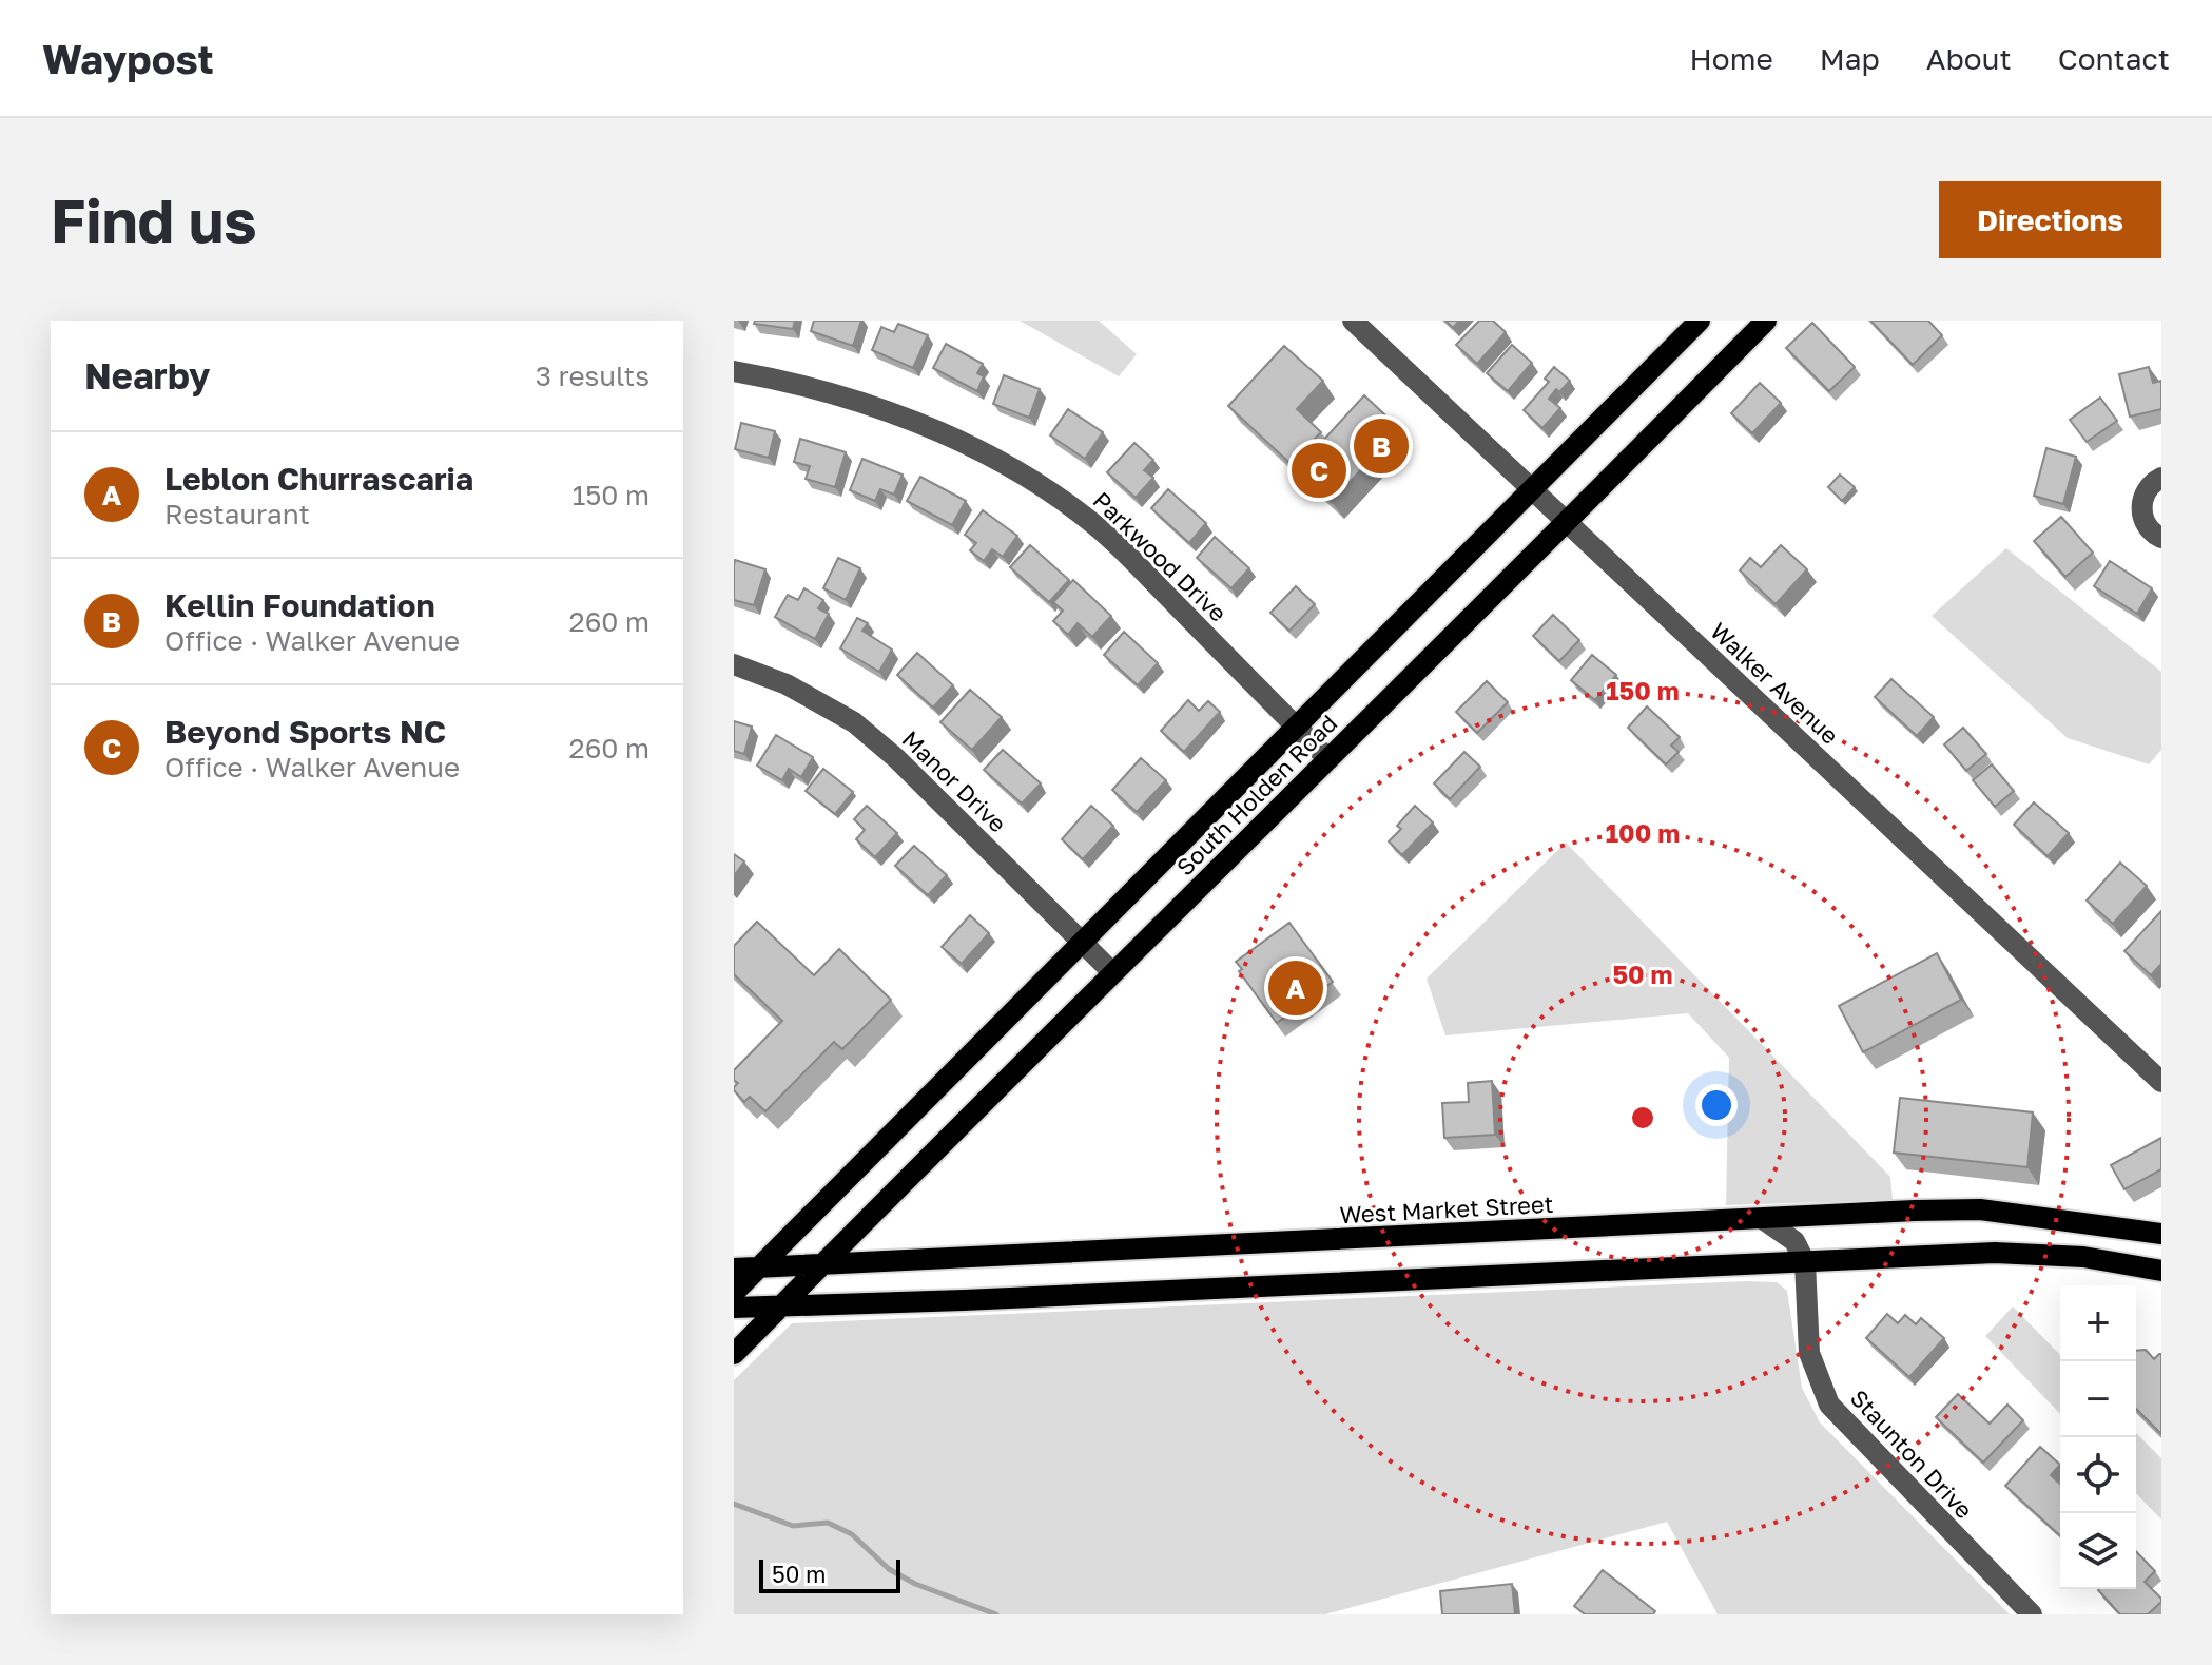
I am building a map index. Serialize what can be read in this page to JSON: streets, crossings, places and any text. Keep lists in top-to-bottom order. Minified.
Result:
{"streets":{"main road":["South Holden Road","West Market Street"],"street":["Parkwood Drive","Walker Avenue","Manor Drive","Staunton Drive"]},"crossings":[["Parkwood Drive","South Holden Road"],["Walker Avenue","South Holden Road"],["Manor Drive","South Holden Road"],["South Holden Road","West Market Street"]],"scale_bar":"50 m","page":{"header":"Waypost","nav":["Home","Map","About","Contact"],"buttons":"Directions","title":"Find us","heading":["Nearby","3 results"],"pins":["B","C","A"],"list":[{"mark":"A","name":"Leblon Churrascaria","note":"Restaurant","value":"150 m"},{"mark":"B","name":"Kellin Foundation","note":"Office · Walker Avenue","value":"260 m"},{"mark":"C","name":"Beyond Sports NC","note":"Office · Walker Avenue","value":"260 m"}],"map_buttons":["+","−"],"scale":"50 m"},"rings":["150 m","100 m","50 m"]}
